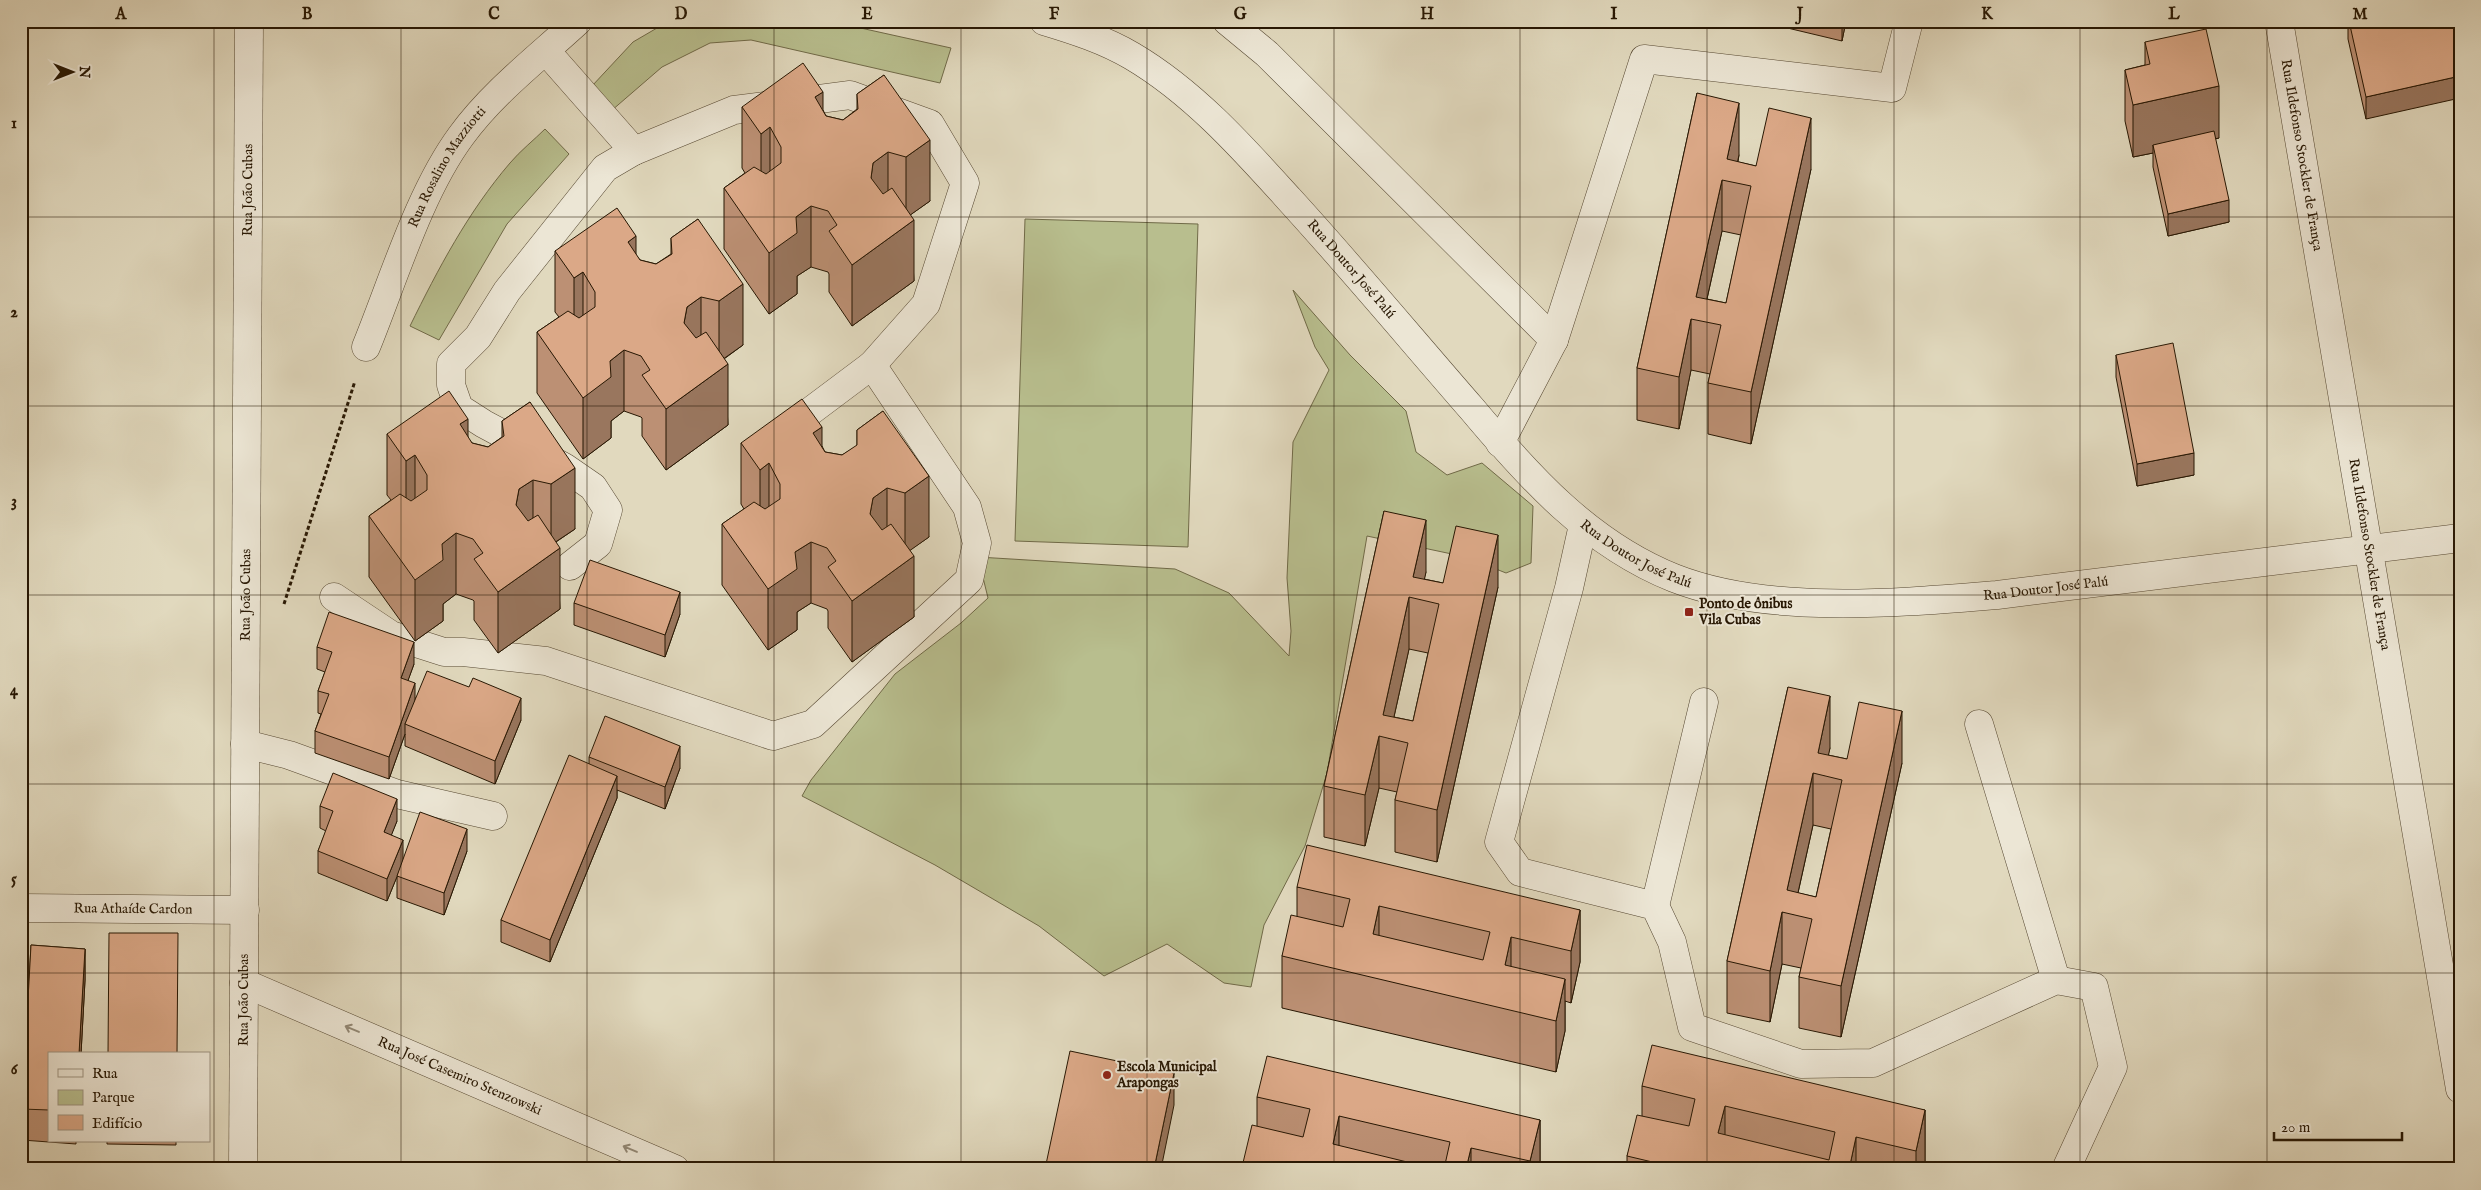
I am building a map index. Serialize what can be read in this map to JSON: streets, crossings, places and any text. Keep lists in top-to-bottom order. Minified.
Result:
{"streets":{"street":["Rua Ildefonso Stockler de França","Rua Rosalino Mazziotti","Rua João Cubas","Rua Doutor José Palú","Rua Athaíde Cardon","Rua José Casemiro Stenzowski"]},"crossings":[["Rua Ildefonso Stockler de França","Rua Doutor José Palú"],["Rua João Cubas","Rua Athaíde Cardon"],["Rua João Cubas","Rua José Casemiro Stenzowski"]],"one_way":["Rua José Casemiro Stenzowski"],"places":{"transit":["Ponto de ônibus Vila Cubas"],"other":["Escola Municipal Arapongas"]},"legend":["Rua","Parque","Edifício"],"scale_bar":"20 m","north":"right","grid":{"columns":["A","B","C","D","E","F","G","H","I","J","K","L","M"],"rows":["1","2","3","4","5","6"]}}
